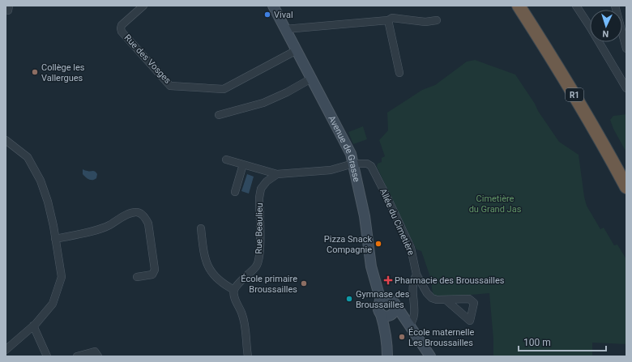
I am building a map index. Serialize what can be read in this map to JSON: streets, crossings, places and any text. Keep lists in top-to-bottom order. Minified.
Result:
{"streets":{"highway":["R1"],"street":["Rue des Vosges","Avenue de Grasse","Allée du Cimetière","Rue Beaulieu"]},"crossings":[["Rue des Vosges","Avenue de Grasse"],["Avenue de Grasse","Allée du Cimetière"]],"parks":["Cimetière du Grand Jas"],"places":{"other":["Vival","Collège les Vallergues","Pizza Snack Compagnie","École primaire Broussailles","Gymnase des Broussailles","École maternelle Les Broussailles"],"health":["Pharmacie des Broussailles"]},"scale_bar":"100 m","north":"bottom"}
